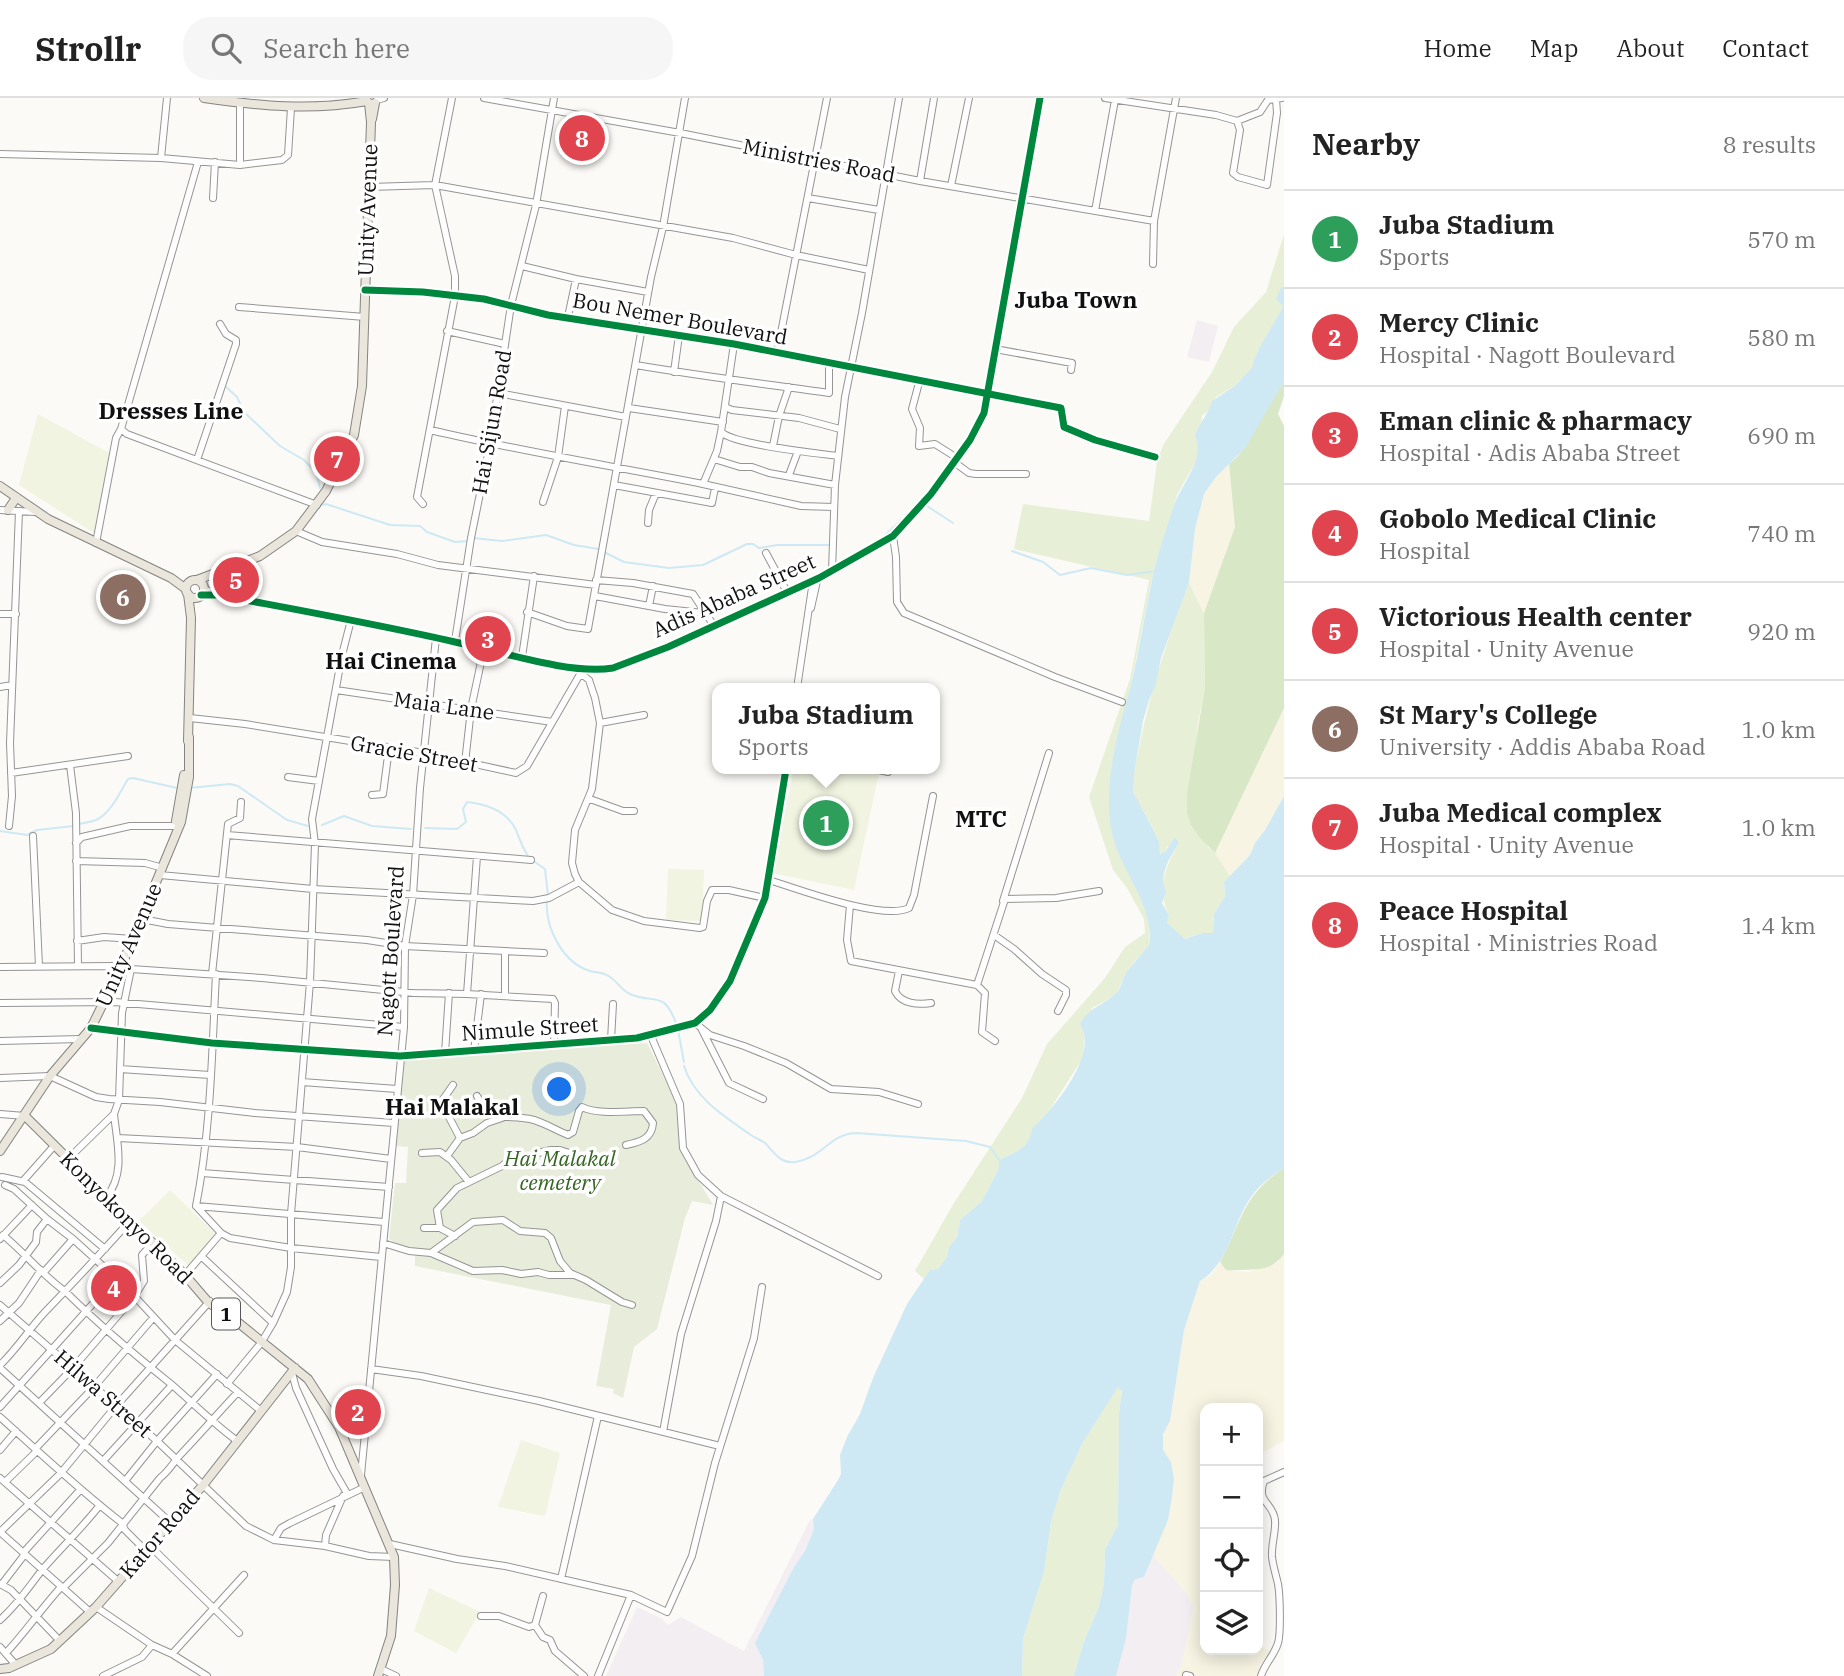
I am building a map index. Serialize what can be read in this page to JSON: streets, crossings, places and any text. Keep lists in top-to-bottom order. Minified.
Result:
{"streets":{"main road":["Unity Avenue","Konyokonyo Road","1","Kator Road"],"street":["Ministries Road","Bou Nemer Boulevard","Hai Sijun Road","Adis Ababa Street","Maia Lane","Gracie Street","Nagott Boulevard","Nimule Street","Hilwa Street"]},"crossings":[["Ministries Road","Hai Sijun Road"],["Ministries Road","Adis Ababa Street"],["Unity Avenue","Bou Nemer Boulevard"],["Unity Avenue","Adis Ababa Street"],["Unity Avenue","Gracie Street"],["Unity Avenue","Nimule Street"],["Unity Avenue","Konyokonyo Road"],["Bou Nemer Boulevard","Hai Sijun Road"],["Bou Nemer Boulevard","Adis Ababa Street"],["Hai Sijun Road","Adis Ababa Street"],["Adis Ababa Street","Gracie Street"],["Adis Ababa Street","Nagott Boulevard"],["Maia Lane","Gracie Street"],["Maia Lane","Nagott Boulevard"],["Gracie Street","Nagott Boulevard"],["Nagott Boulevard","Nimule Street"],["Nagott Boulevard","Konyokonyo Road"],["Konyokonyo Road","Kator Road"],["Hilwa Street","Kator Road"]],"districts":["Juba Town","Dresses Line","Hai Cinema","MTC","Hai Malakal"],"parks":["Hai Malakal cemetery"],"page":{"header":"Strollr","search":"Search here","nav":["Home","Map","About","Contact"],"heading":["Nearby","8 results"],"pins":["8","7","5","6","3","1","4","2"],"list":[{"mark":"1","name":"Juba Stadium","note":"Sports","value":"570 m"},{"mark":"2","name":"Mercy Clinic","note":"Hospital · Nagott Boulevard","value":"580 m"},{"mark":"3","name":"Eman clinic & pharmacy","note":"Hospital · Adis Ababa Street","value":"690 m"},{"mark":"4","name":"Gobolo Medical Clinic","note":"Hospital","value":"740 m"},{"mark":"5","name":"Victorious Health center","note":"Hospital · Unity Avenue","value":"920 m"},{"mark":"6","name":"St Mary's College","note":"University · Addis Ababa Road","value":"1.0 km"},{"mark":"7","name":"Juba Medical complex","note":"Hospital · Unity Avenue","value":"1.0 km"},{"mark":"8","name":"Peace Hospital","note":"Hospital · Ministries Road","value":"1.4 km"}],"popup":["Juba Stadium","Sports"],"map_buttons":["+","−"]}}
